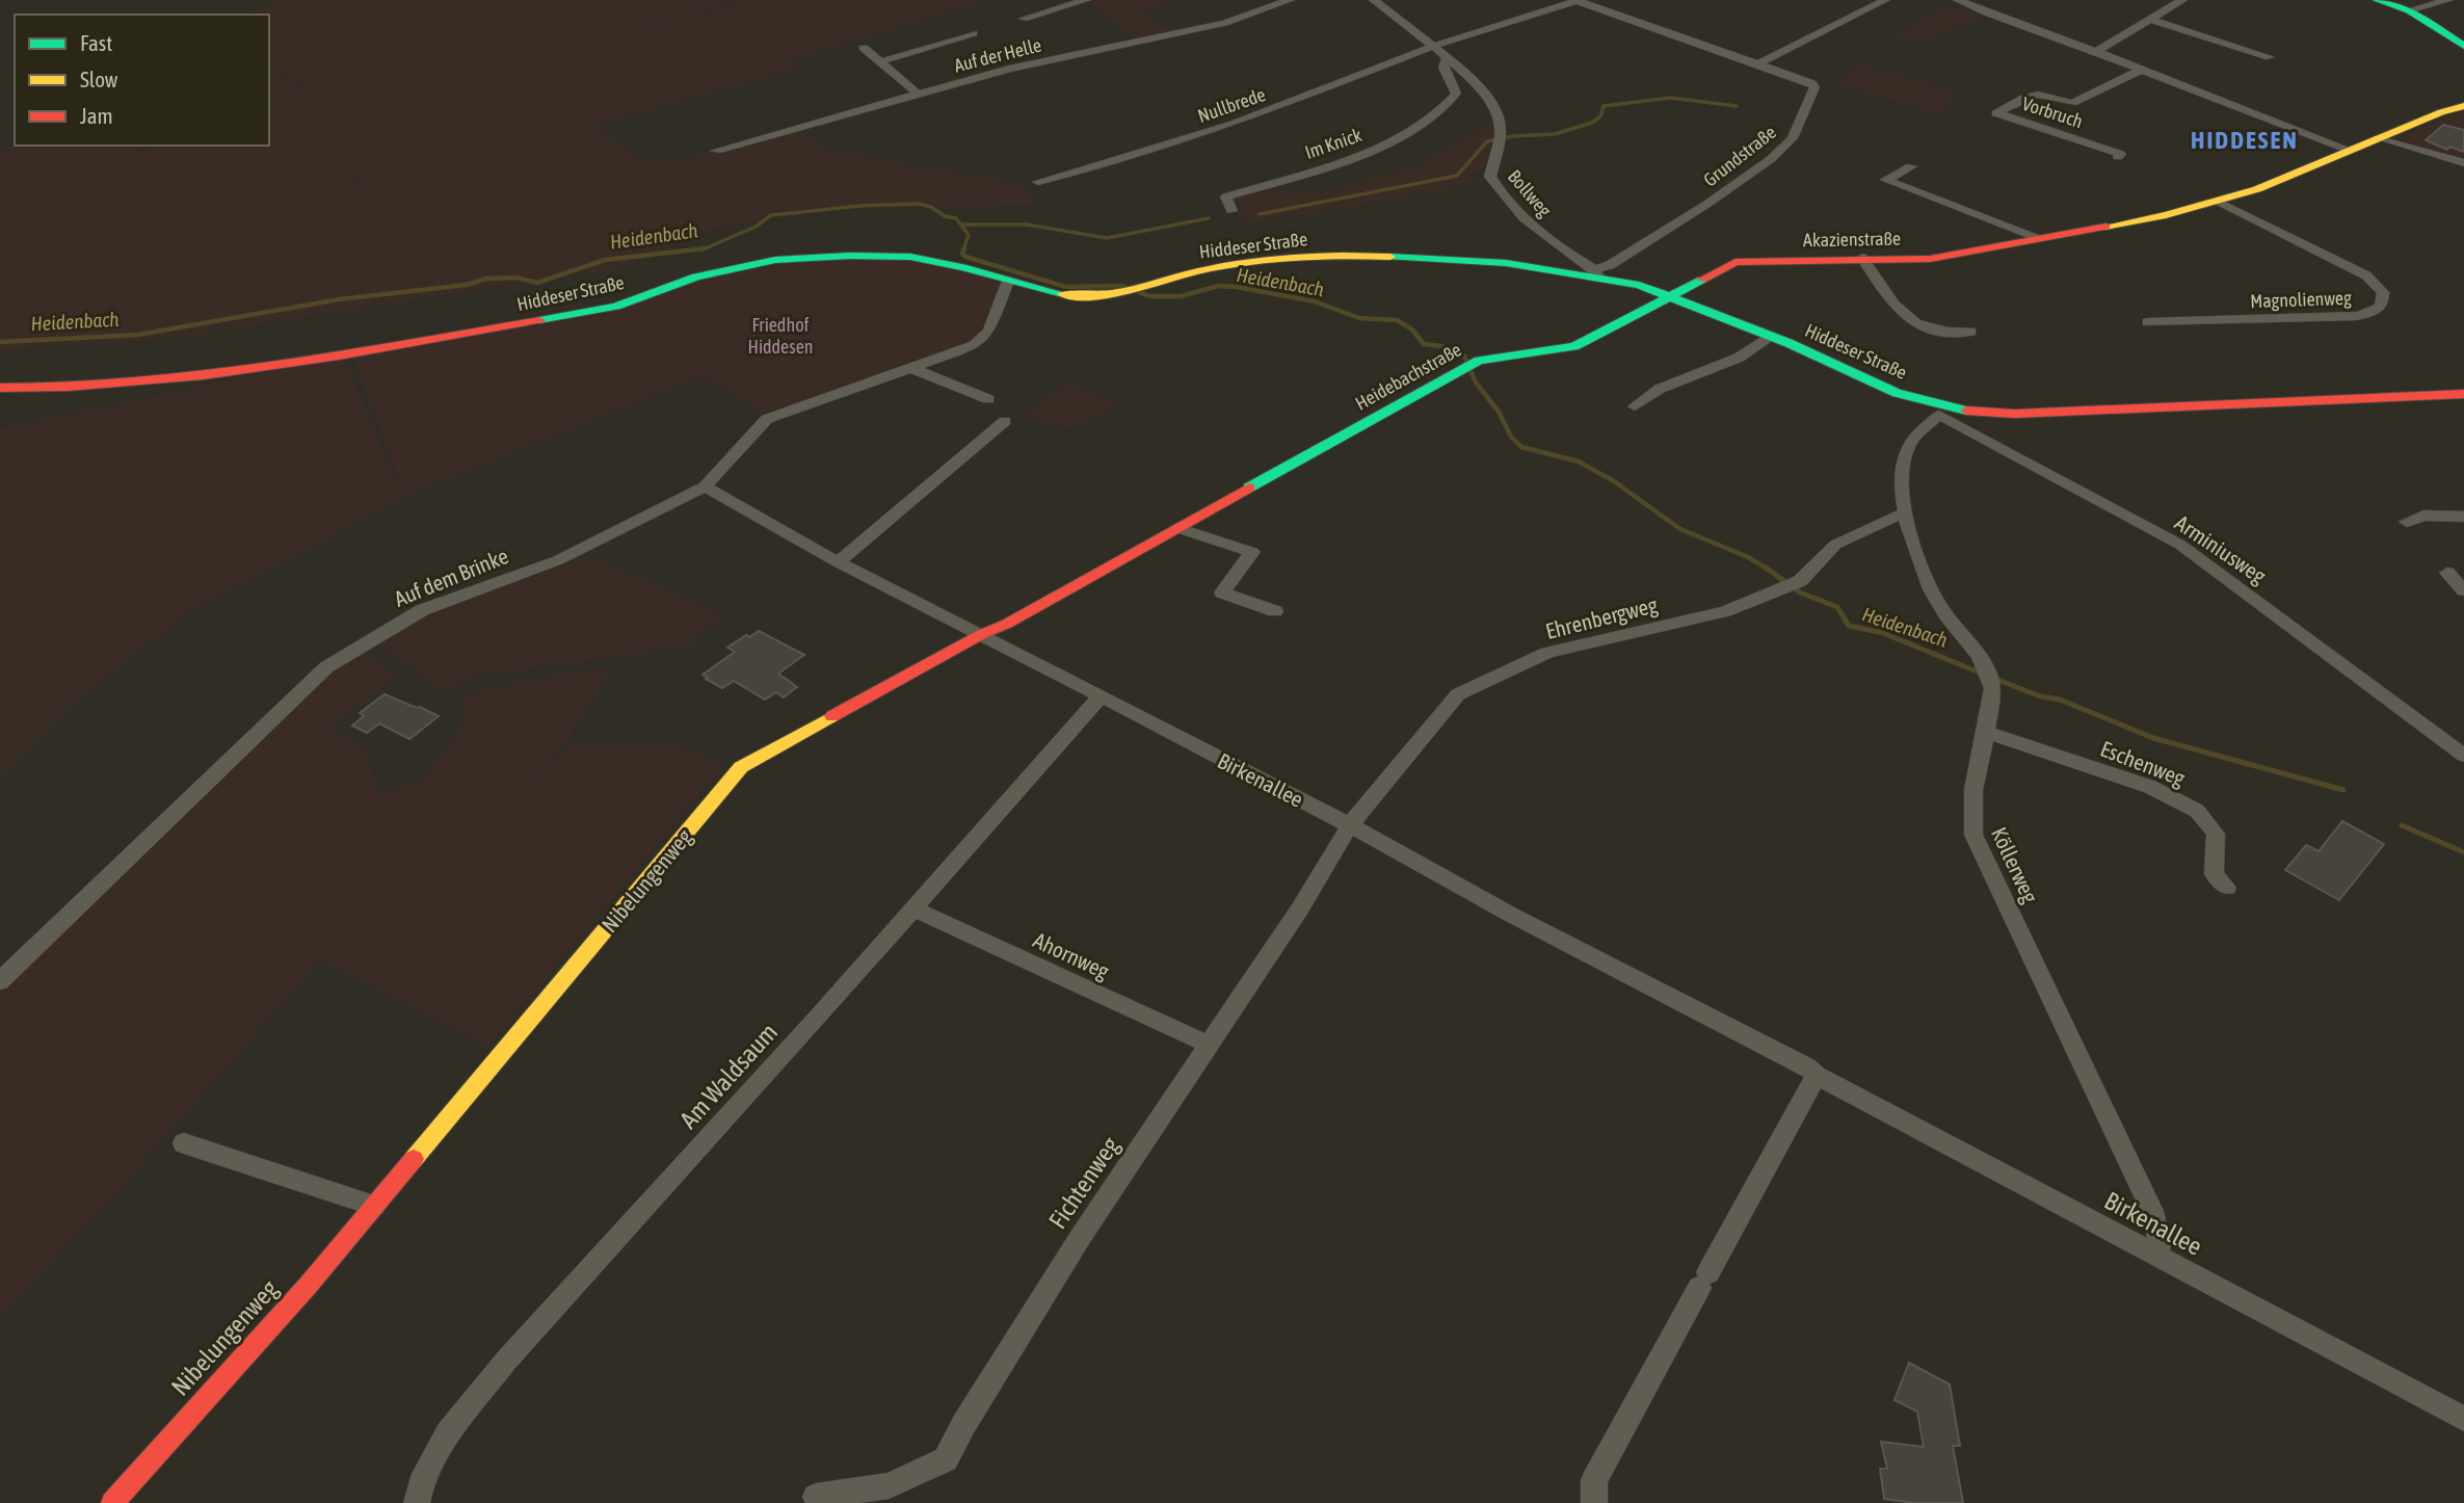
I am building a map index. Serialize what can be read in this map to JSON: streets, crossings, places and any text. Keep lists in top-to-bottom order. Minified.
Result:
{"streets":{"street":["Auf der Helle","Nullbrede","Vorbruch","Im Knick","Grundstraße","Bollweg","Akazienstraße","Hiddeser Straße","Magnolienweg","Heidebachstraße","Arminiusweg","Auf dem Brinke","Ehrenbergweg","Eschenweg","Birkenallee","Köllerweg","Nibelungenweg","Ahornweg","Am Waldsaum","Fichtenweg"]},"crossings":[["Nullbrede","Grundstraße"],["Nullbrede","Bollweg"],["Im Knick","Bollweg"],["Grundstraße","Bollweg"],["Grundstraße","Hiddeser Straße"],["Bollweg","Hiddeser Straße"],["Akazienstraße","Hiddeser Straße"],["Akazienstraße","Magnolienweg"],["Akazienstraße","Heidebachstraße"],["Hiddeser Straße","Heidebachstraße"],["Hiddeser Straße","Arminiusweg"],["Hiddeser Straße","Auf dem Brinke"],["Hiddeser Straße","Köllerweg"],["Heidebachstraße","Birkenallee"],["Heidebachstraße","Nibelungenweg"],["Arminiusweg","Köllerweg"],["Auf dem Brinke","Birkenallee"],["Ehrenbergweg","Birkenallee"],["Ehrenbergweg","Köllerweg"],["Ehrenbergweg","Fichtenweg"],["Eschenweg","Köllerweg"],["Birkenallee","Köllerweg"],["Birkenallee","Nibelungenweg"],["Birkenallee","Am Waldsaum"],["Birkenallee","Fichtenweg"],["Ahornweg","Am Waldsaum"],["Ahornweg","Fichtenweg"]],"districts":["HIDDESEN"],"water":["Heidenbach"],"parks":["Friedhof Hiddesen"],"legend":["Fast","Slow","Jam"]}
